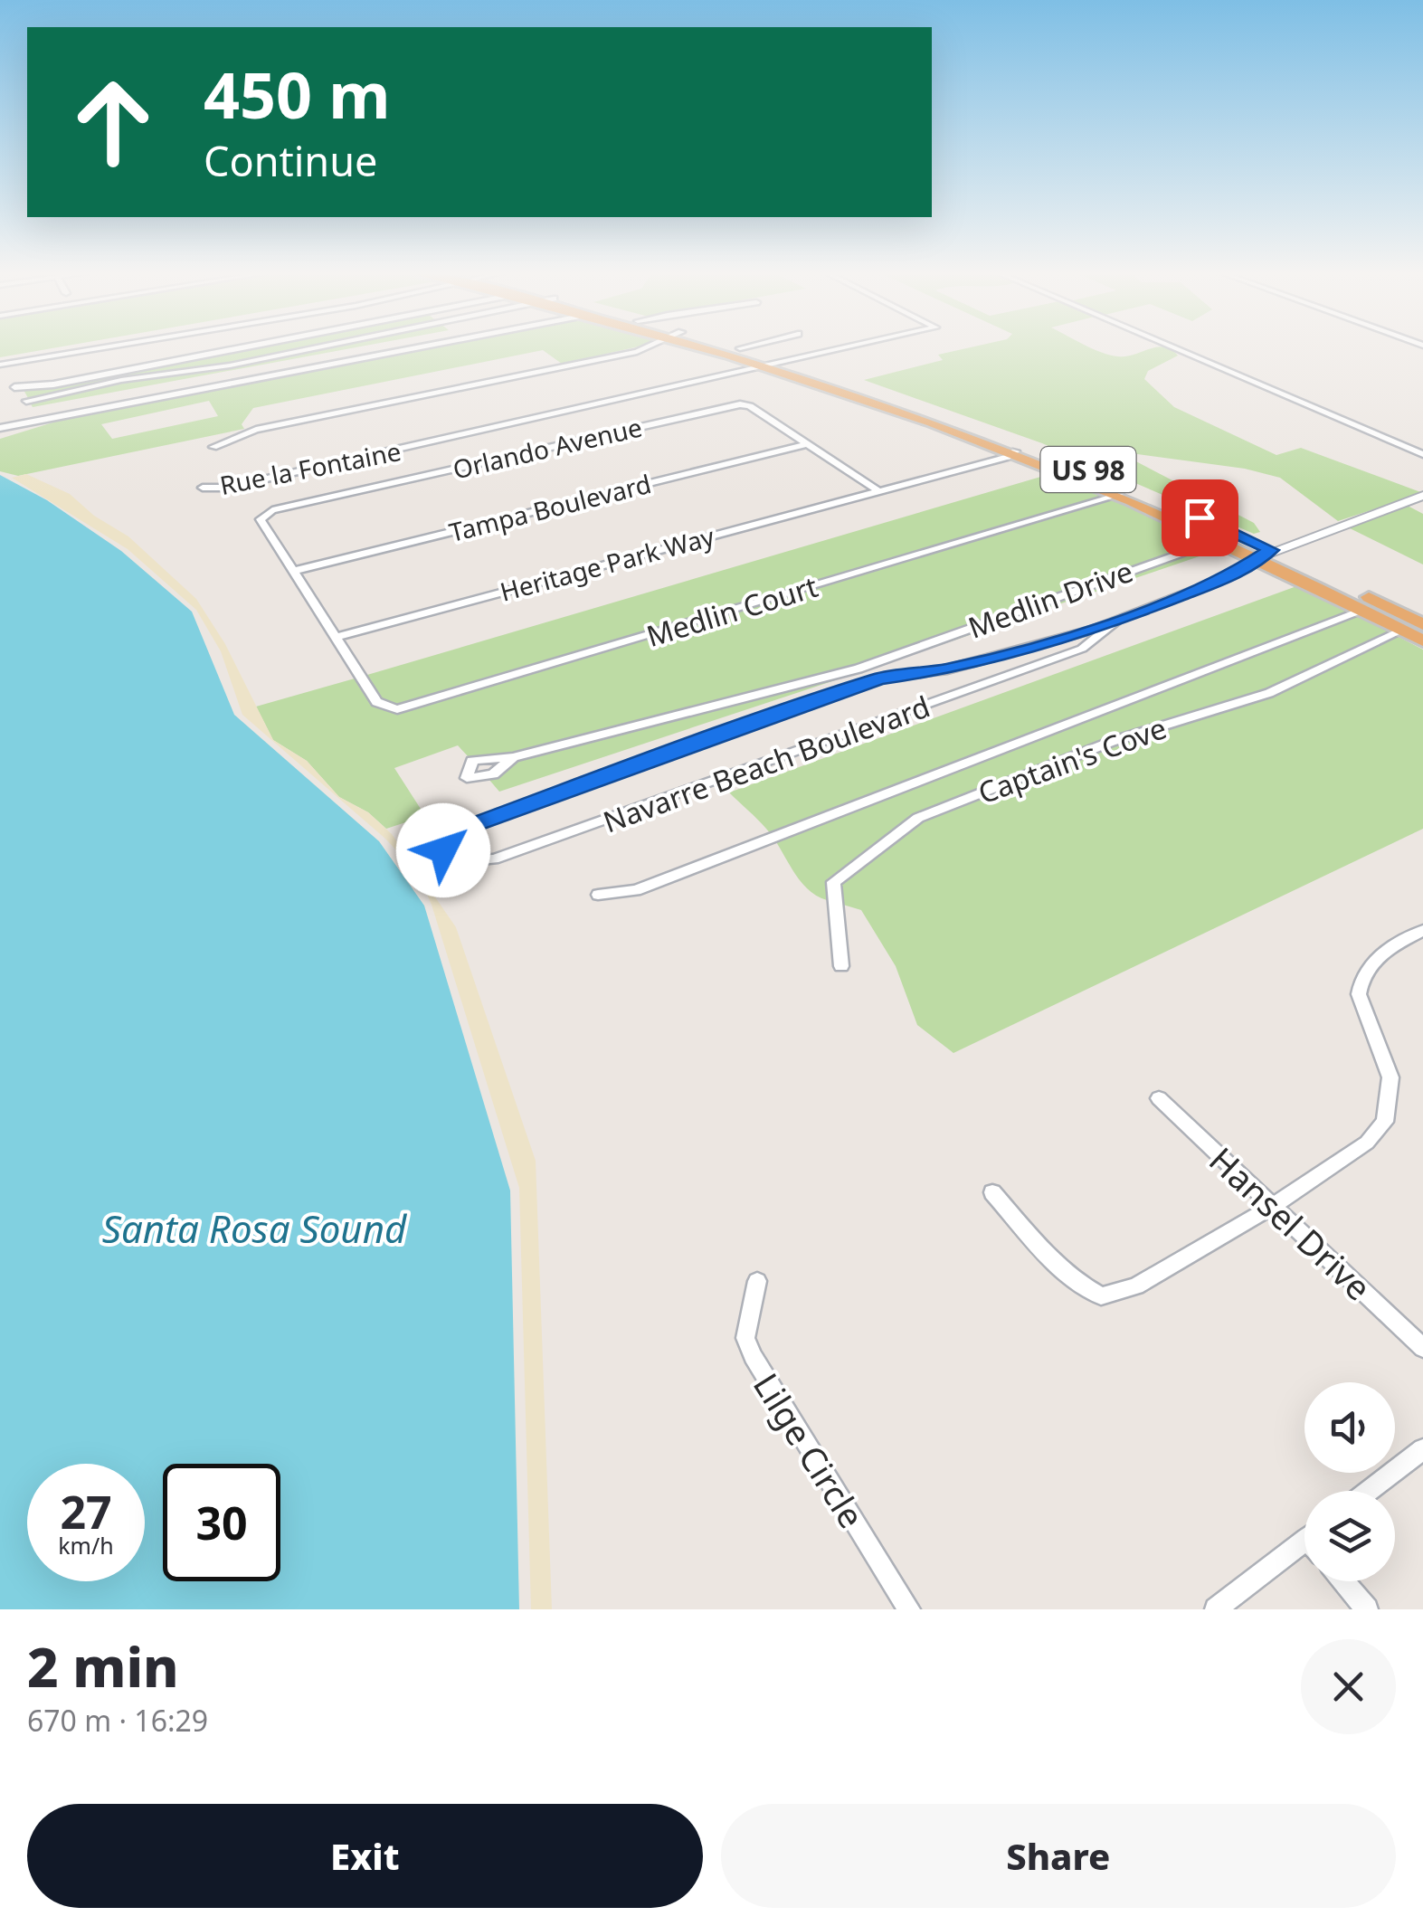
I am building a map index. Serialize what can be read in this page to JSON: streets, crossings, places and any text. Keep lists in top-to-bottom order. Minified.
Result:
{"streets":{"highway":["US 98"],"street":["Orlando Avenue","Rue la Fontaine","Tampa Boulevard","Heritage Park Way","Medlin Drive","Medlin Court","Captain's Cove","Navarre Beach Boulevard","Hansel Drive","Lilge Circle"]},"crossings":[["Orlando Avenue","Tampa Boulevard"],["Orlando Avenue","Heritage Park Way"],["Rue la Fontaine","US 98"],["US 98","Heritage Park Way"],["US 98","Medlin Drive"],["US 98","Medlin Court"],["US 98","Captain's Cove"],["Heritage Park Way","Medlin Court"]],"water":["Santa Rosa Sound"],"page":{"turn":["450 m","Continue"],"speed":"27 km/h","limit":"30","heading":["2 min","670 m · 16:29"],"buttons":["Exit","Share"]}}
